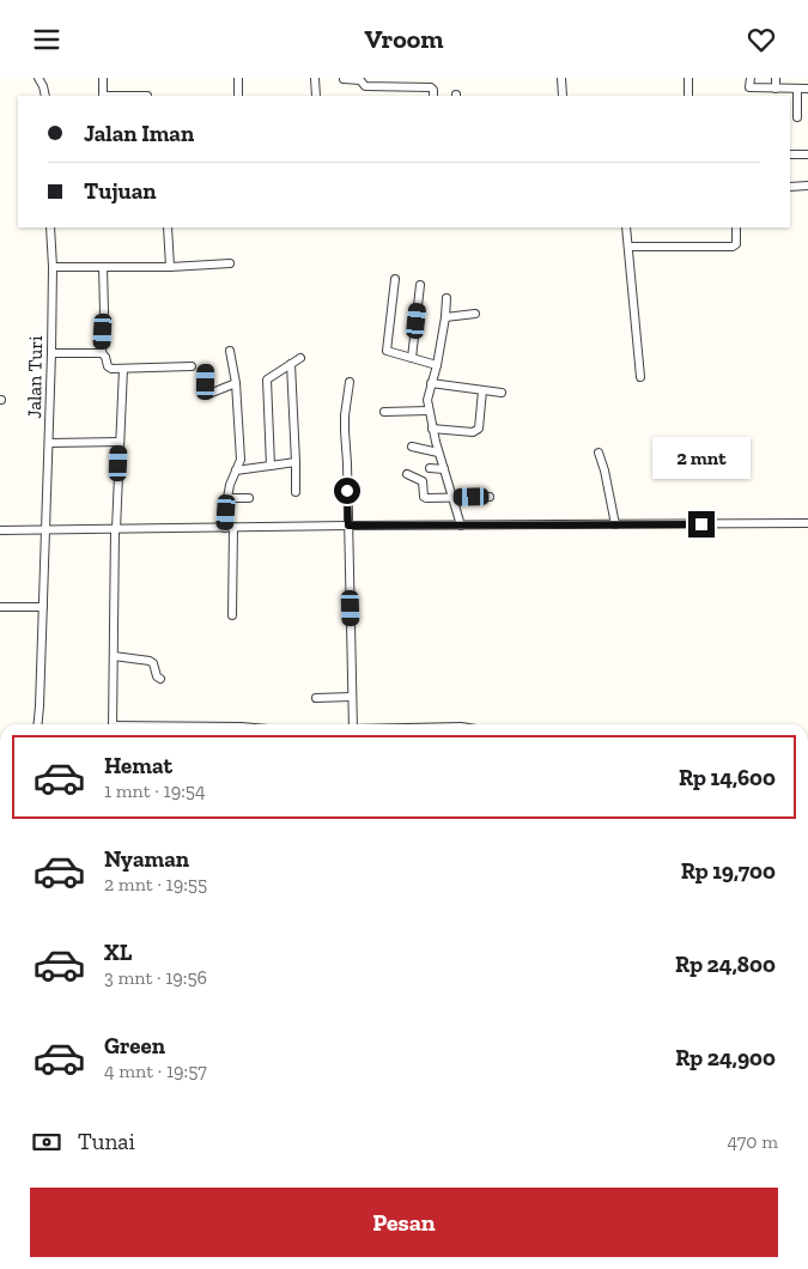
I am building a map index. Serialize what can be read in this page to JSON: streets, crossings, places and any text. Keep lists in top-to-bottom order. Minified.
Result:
{"streets":{"street":["Jalan Turi"]},"page":{"header":"Vroom","banner":["Jalan Iman","Tujuan"],"bubble":"2 mnt","list":[{"name":"Hemat","note":"1 mnt · 19:54","value":"Rp 14,600"},{"name":"Nyaman","note":"2 mnt · 19:55","value":"Rp 19,700"},{"name":"XL","note":"3 mnt · 19:56","value":"Rp 24,800"},{"name":"Green","note":"4 mnt · 19:57","value":"Rp 24,900"}],"pay":["Tunai","470 m"],"buttons":"Pesan"}}
